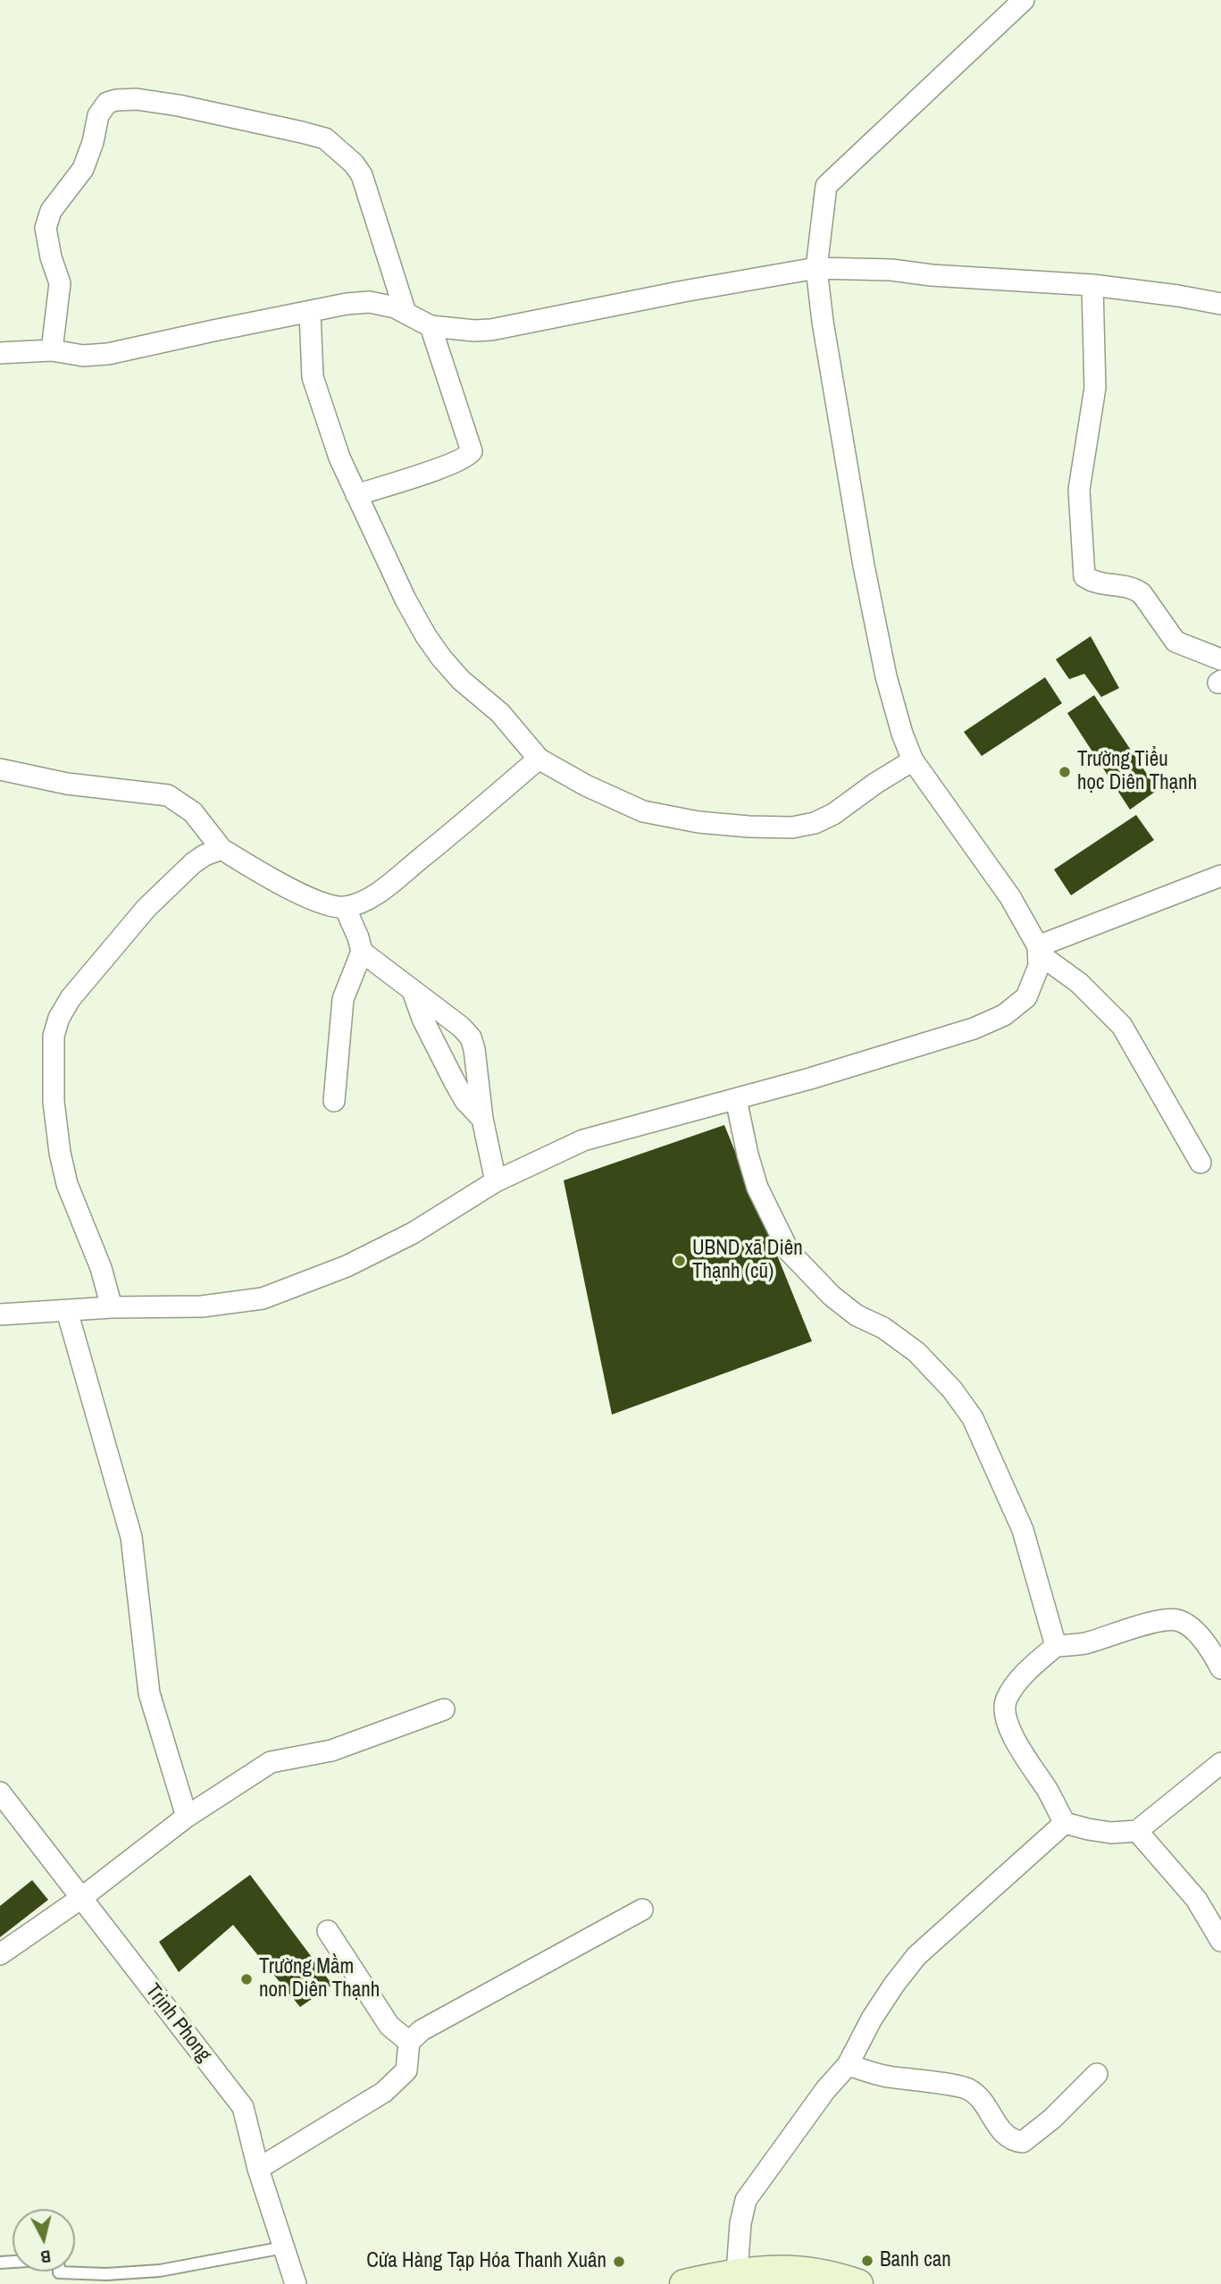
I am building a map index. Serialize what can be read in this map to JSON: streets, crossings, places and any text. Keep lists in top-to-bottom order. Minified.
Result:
{"streets":{"street":["Trịnh Phong"]},"places":["Trường Tiểu học Diên Thạnh","UBND xã Diên Thạnh (cũ)","Trường Mầm non Diên Thạnh","Banh can","Cửa Hàng Tạp Hóa Thanh Xuân"],"north":"bottom"}
